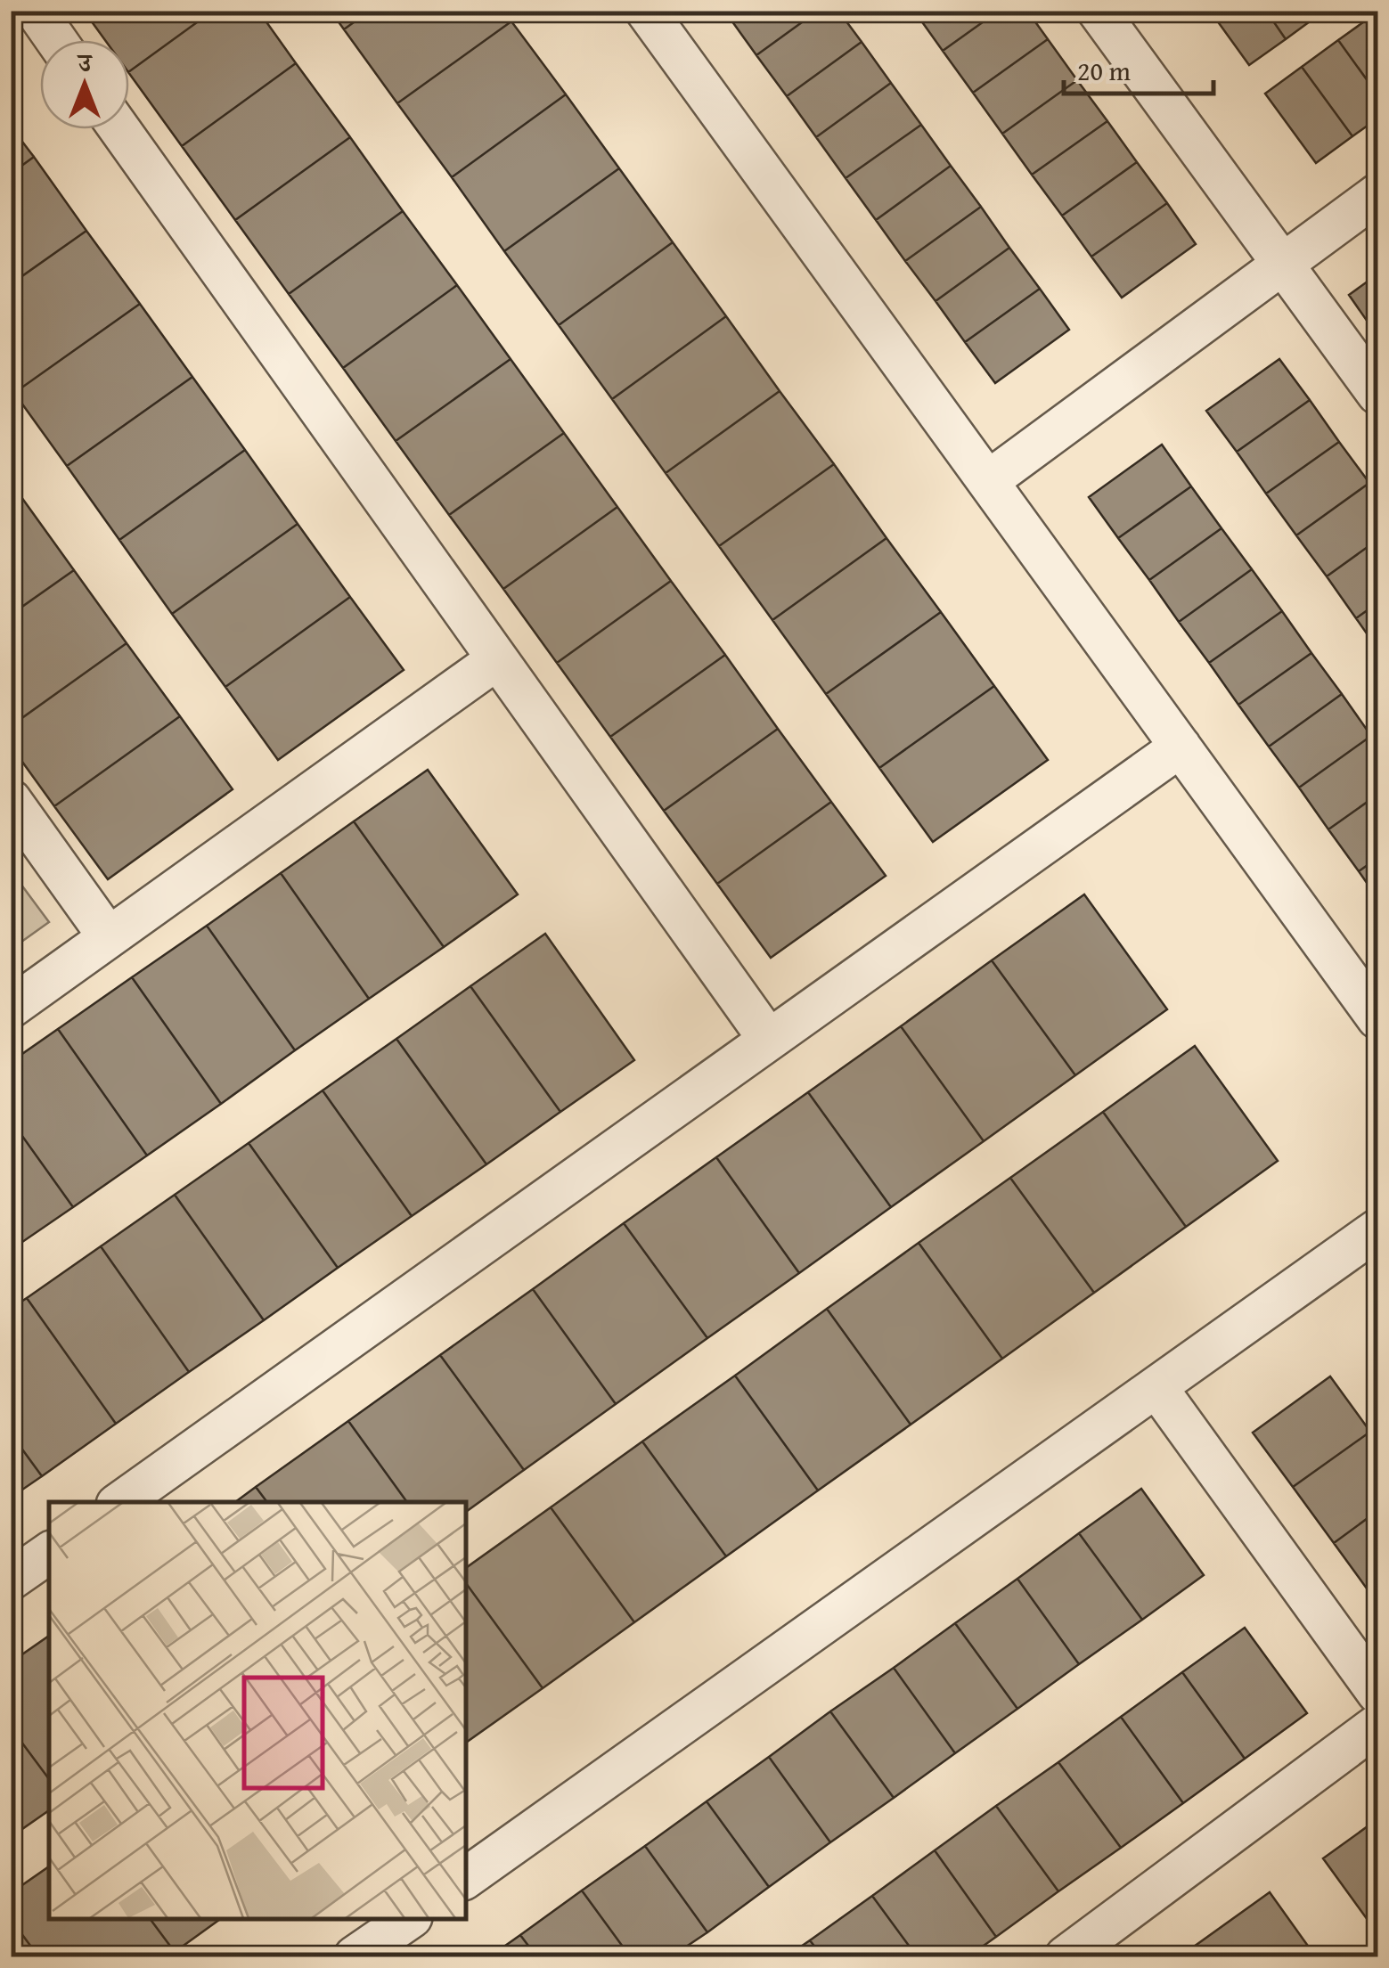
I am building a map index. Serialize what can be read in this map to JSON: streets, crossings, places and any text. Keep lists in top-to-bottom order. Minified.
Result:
{"scale_bar":"20 m","north":"top"}
